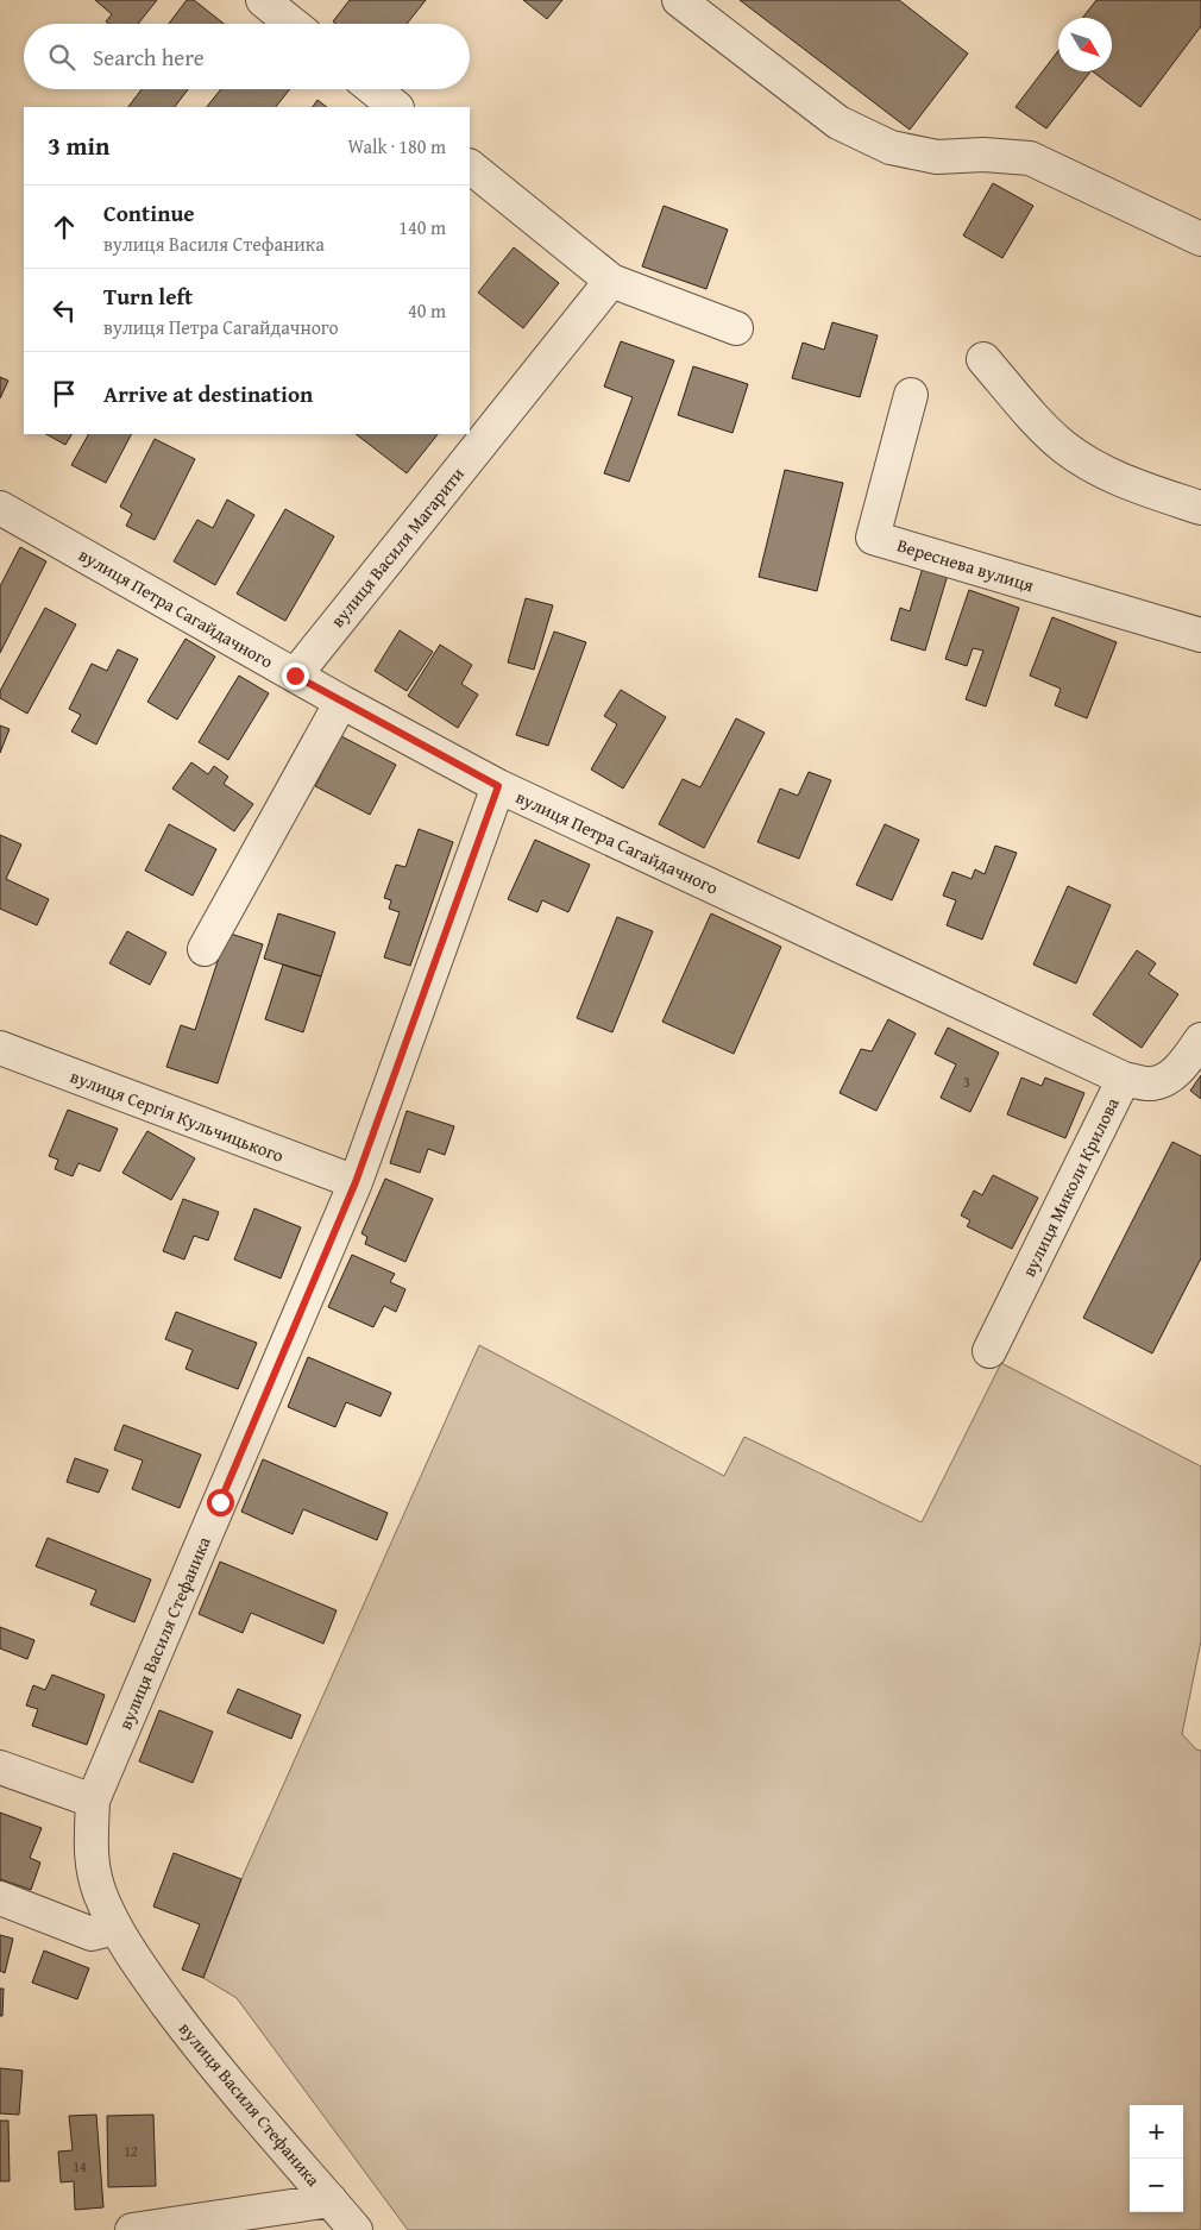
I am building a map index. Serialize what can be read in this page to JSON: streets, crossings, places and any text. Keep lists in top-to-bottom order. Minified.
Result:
{"streets":{"street":["вулиця Василя Магарити","Вереснева вулиця","вулиця Петра Сагайдачного","вулиця Сергія Кульчицького","вулиця Миколи Крилова","вулиця Василя Стефаника"]},"crossings":[["вулиця Василя Магарити","вулиця Петра Сагайдачного"],["вулиця Петра Сагайдачного","вулиця Миколи Крилова"],["вулиця Петра Сагайдачного","вулиця Василя Стефаника"],["вулиця Сергія Кульчицького","вулиця Василя Стефаника"]],"house_numbers":["3","12","14"],"north":"bottom right","page":{"search":"Search here","heading":["3 min","Walk · 180 m"],"list":[["Continue","вулиця Василя Стефаника","140 m"],["Turn left","вулиця Петра Сагайдачного","40 m"],"Arrive at destination"],"map_buttons":["+","−"]}}
